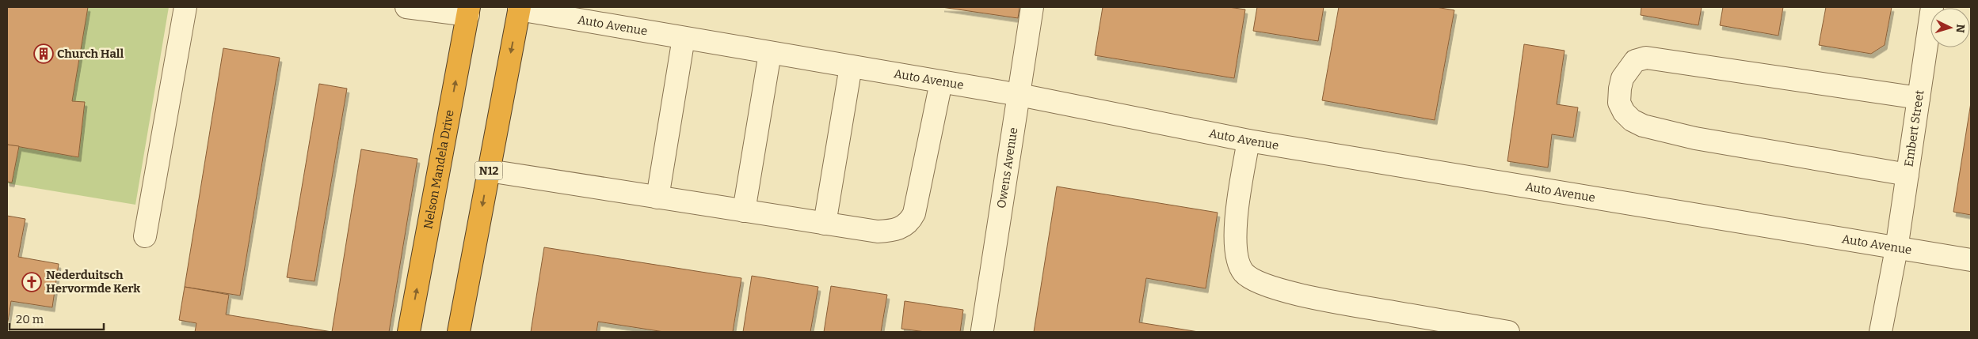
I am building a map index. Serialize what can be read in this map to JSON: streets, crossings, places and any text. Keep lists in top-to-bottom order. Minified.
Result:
{"streets":{"highway":["Nelson Mandela Drive","N12"],"street":["Auto Avenue","Embert Street","Owens Avenue"]},"crossings":[["Auto Avenue","Embert Street"],["Auto Avenue","Owens Avenue"],["Auto Avenue","N12"]],"places":{"building":["Church Hall"],"church":["Nederduitsch Hervormde Kerk"]},"scale_bar":"20 m","north":"right"}
